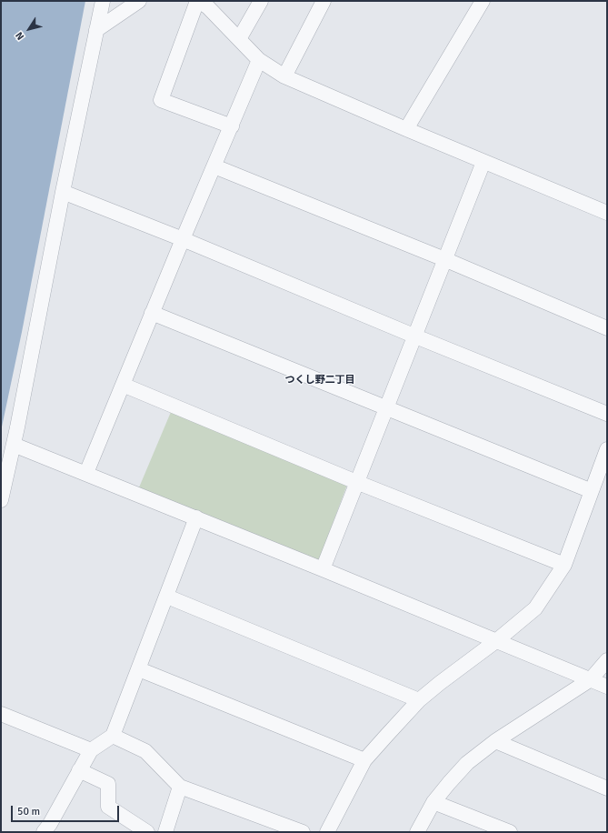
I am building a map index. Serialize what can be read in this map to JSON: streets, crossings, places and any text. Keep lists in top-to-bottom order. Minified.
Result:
{"districts":["つくし野二丁目"],"scale_bar":"50 m","north":"bottom left"}
